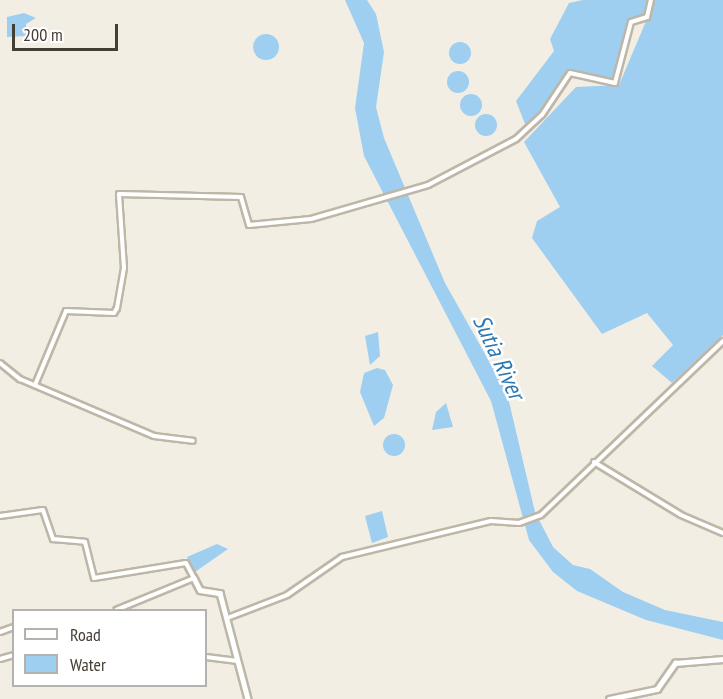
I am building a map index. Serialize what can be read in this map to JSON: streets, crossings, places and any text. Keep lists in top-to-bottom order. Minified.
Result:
{"water":["Sutia River"],"legend":["Road","Water"],"scale_bar":"200 m"}
